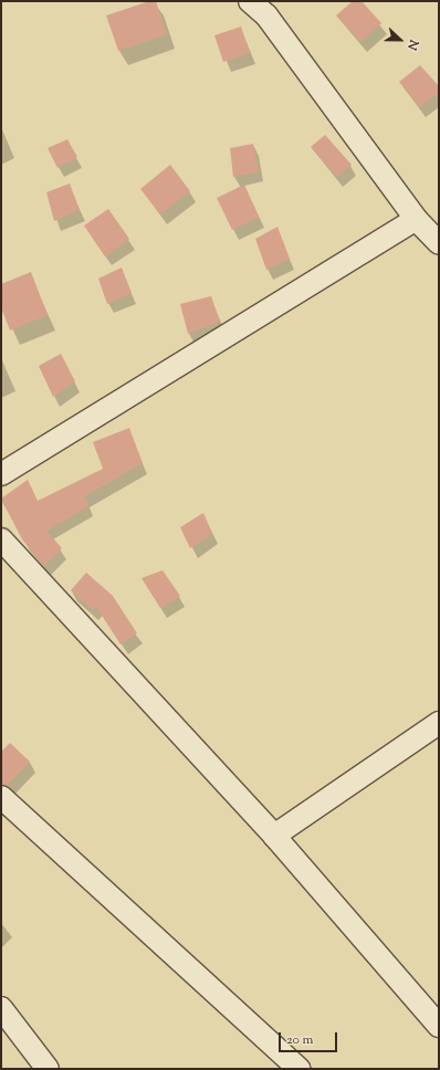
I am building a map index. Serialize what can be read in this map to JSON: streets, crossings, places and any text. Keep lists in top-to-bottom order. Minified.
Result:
{"scale_bar":"20 m","north":"right"}
